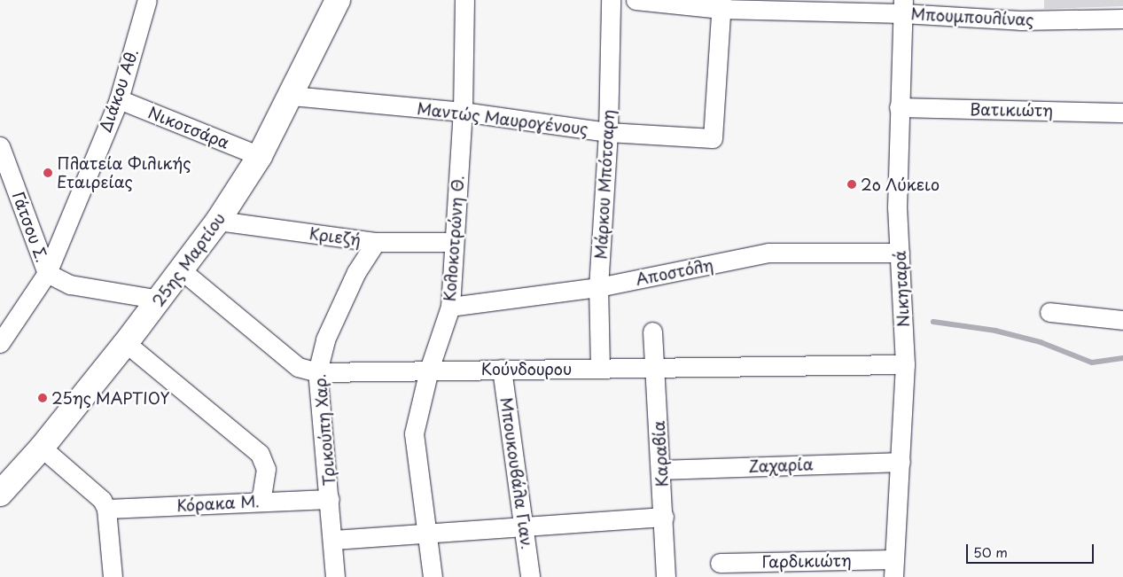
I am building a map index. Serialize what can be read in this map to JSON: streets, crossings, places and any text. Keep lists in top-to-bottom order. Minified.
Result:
{"streets":{"main road":["25ης Μαρτίου"],"street":["Μπουμπουλίνας","Διάκου Αθ.","Βατικιώτη","Μαντώς Μαυρογένους","Νικοτσάρα","Μάρκου Μπότσαρη","Γάτσου Σ.","Κριεζή","Κολοκοτρώνη Θ.","Αποστόλη","Νικηταρά","Κούνδουρου","Τρικούπη Χαρ.","Καραβία","Ζαχαρία","Μπουκουβάλα Γιαν.","Κόρακα Μ.","Γαρδικιώτη"]},"crossings":[["Μπουμπουλίνας","Μαντώς Μαυρογένους"],["Μπουμπουλίνας","Νικηταρά"],["Διάκου Αθ.","Νικοτσάρα"],["Διάκου Αθ.","Γάτσου Σ."],["Βατικιώτη","Νικηταρά"],["Μαντώς Μαυρογένους","Μάρκου Μπότσαρη"],["Μαντώς Μαυρογένους","Κολοκοτρώνη Θ."],["Μαντώς Μαυρογένους","25ης Μαρτίου"],["Νικοτσάρα","25ης Μαρτίου"],["Μάρκου Μπότσαρη","Αποστόλη"],["Μάρκου Μπότσαρη","Κούνδουρου"],["Γάτσου Σ.","25ης Μαρτίου"],["Κριεζή","Κολοκοτρώνη Θ."],["Κριεζή","25ης Μαρτίου"],["Κριεζή","Τρικούπη Χαρ."],["Κολοκοτρώνη Θ.","Αποστόλη"],["Κολοκοτρώνη Θ.","Κούνδουρου"],["25ης Μαρτίου","Κούνδουρου"],["Αποστόλη","Νικηταρά"],["Νικηταρά","Κούνδουρου"],["Νικηταρά","Ζαχαρία"],["Νικηταρά","Γαρδικιώτη"],["Κούνδουρου","Τρικούπη Χαρ."],["Κούνδουρου","Καραβία"],["Κούνδουρου","Μπουκουβάλα Γιαν."],["Τρικούπη Χαρ.","Κόρακα Μ."],["Καραβία","Ζαχαρία"]],"places":["Πλατεία Φιλικής Εταιρείας","2ο Λύκειο","25ης ΜΑΡΤΙΟΥ"],"scale_bar":"50 m"}
